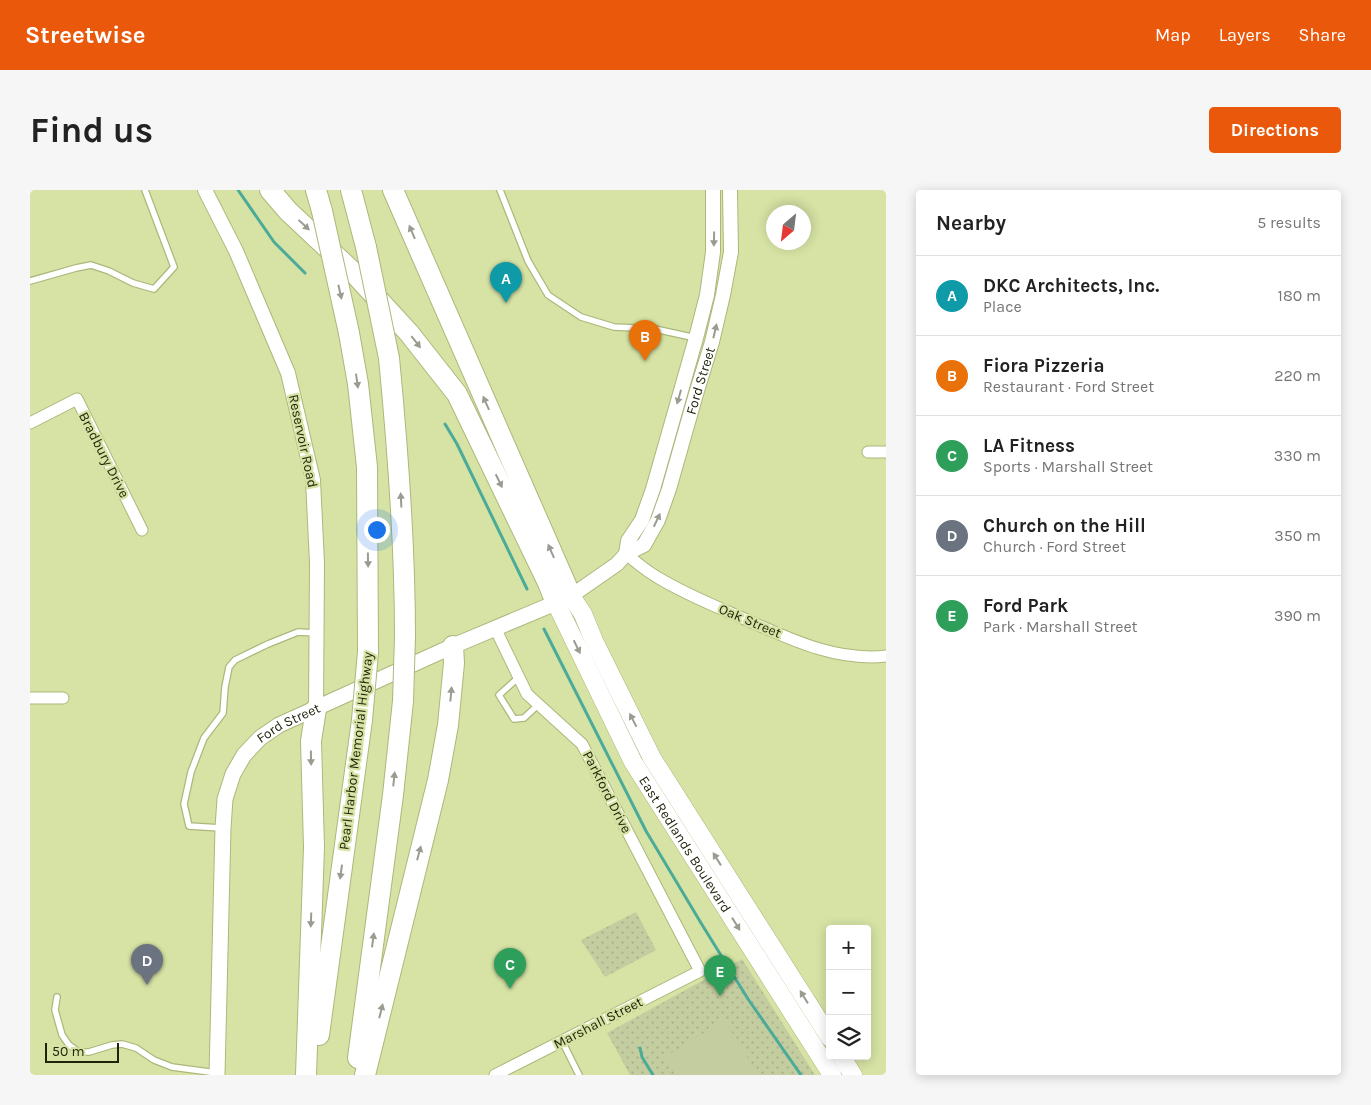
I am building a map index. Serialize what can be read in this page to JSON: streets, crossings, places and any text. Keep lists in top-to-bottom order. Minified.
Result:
{"streets":{"highway":["Pearl Harbor Memorial Highway"],"main road":["Ford Street","East Redlands Boulevard"],"street":["Reservoir Road","Bradbury Drive","Oak Street","Parkford Drive","Marshall Street"]},"crossings":[["Ford Street","Reservoir Road"],["Ford Street","Oak Street"],["Ford Street","Parkford Drive"],["Ford Street","East Redlands Boulevard"],["Parkford Drive","Marshall Street"]],"scale_bar":"50 m","north":"bottom left","page":{"header":"Streetwise","nav":["Map","Layers","Share"],"buttons":"Directions","title":"Find us","heading":["Nearby","5 results"],"list":[{"mark":"A","name":"DKC Architects, Inc.","note":"Place","value":"180 m"},{"mark":"B","name":"Fiora Pizzeria","note":"Restaurant · Ford Street","value":"220 m"},{"mark":"C","name":"LA Fitness","note":"Sports · Marshall Street","value":"330 m"},{"mark":"D","name":"Church on the Hill","note":"Church · Ford Street","value":"350 m"},{"mark":"E","name":"Ford Park","note":"Park · Marshall Street","value":"390 m"}],"pins":["A","B","D","C","E"],"map_buttons":["+","−"],"scale":"50 m"}}
